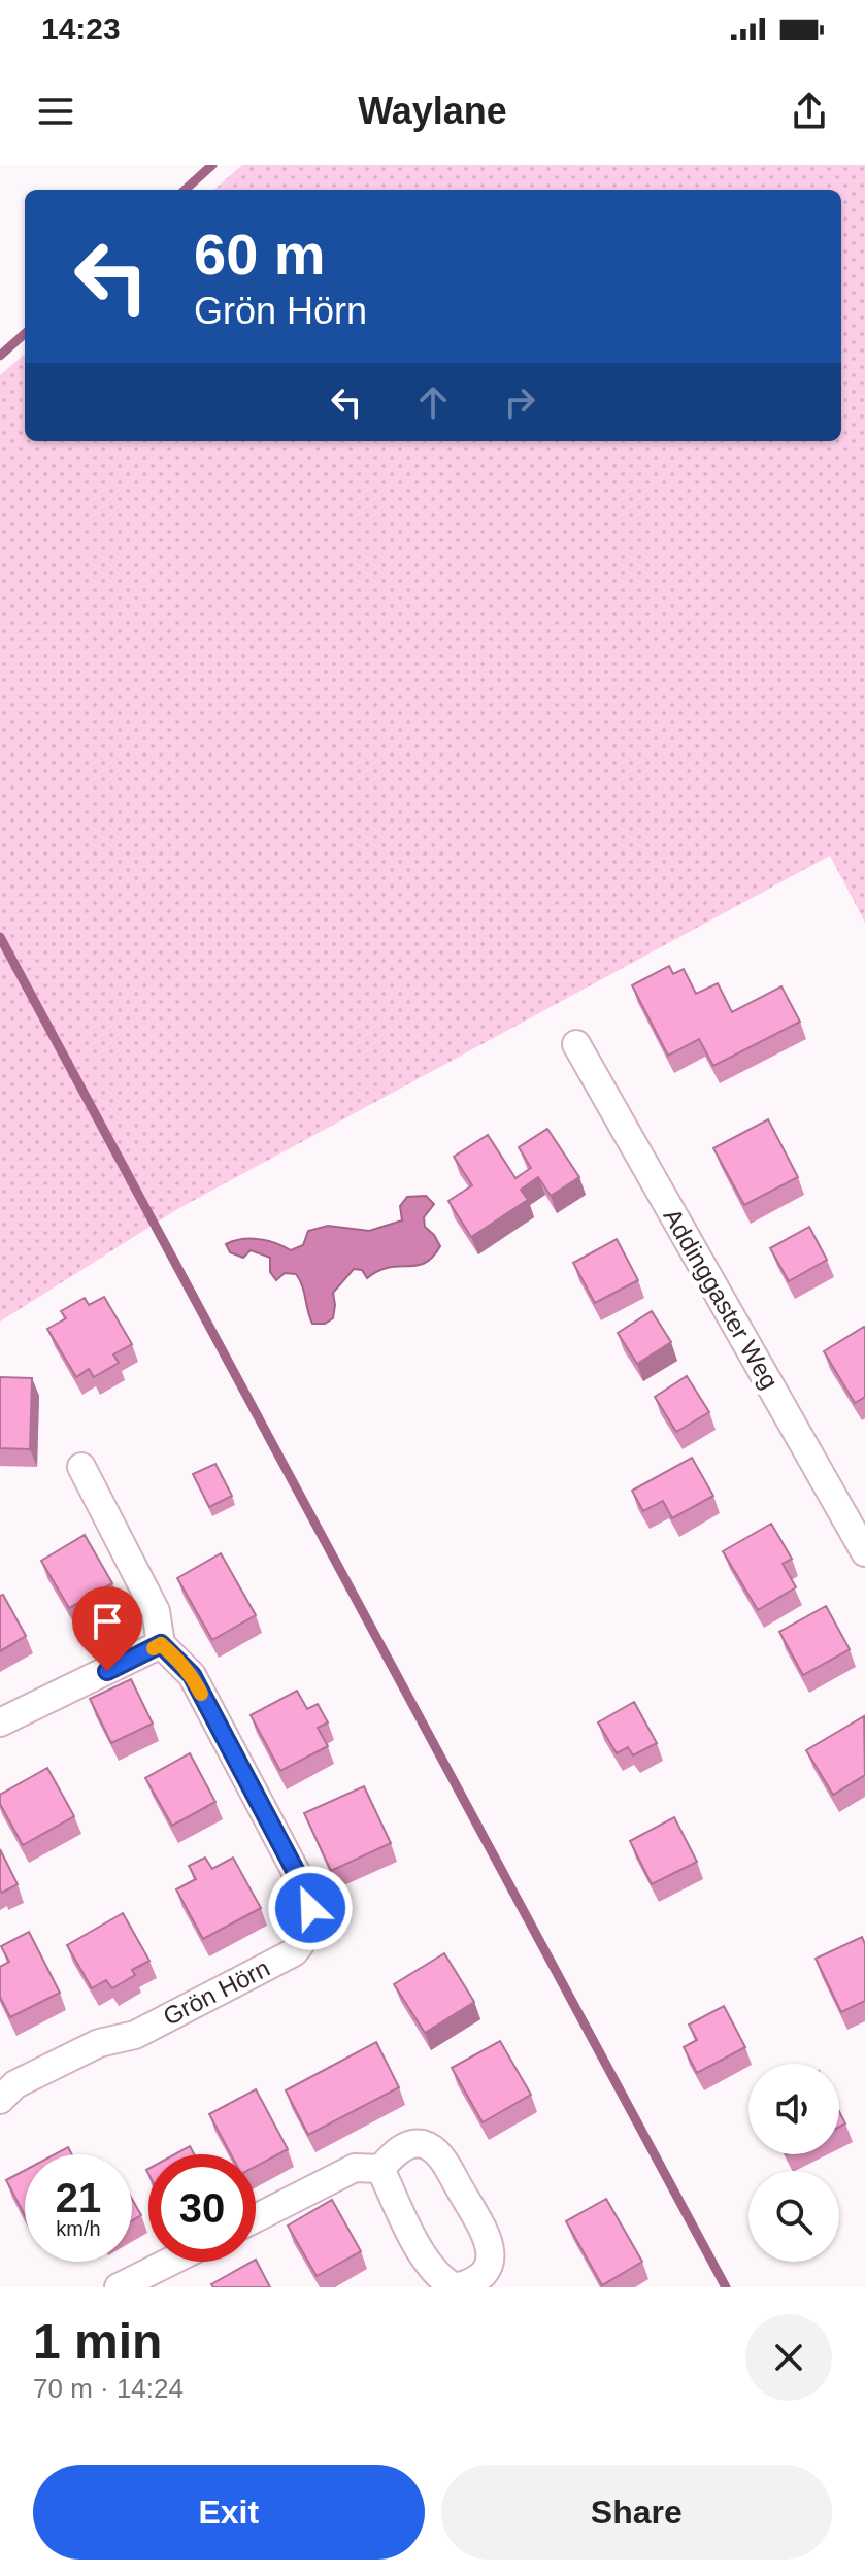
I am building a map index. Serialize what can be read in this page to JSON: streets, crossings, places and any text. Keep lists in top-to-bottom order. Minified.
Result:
{"streets":{"street":["Addinggaster Weg","Grön Hörn"]},"page":{"status":"14:23","header":"Waylane","turn":["60 m","Grön Hörn"],"speed":"21 km/h","limit":"30","heading":["1 min","70 m · 14:24"],"buttons":["Exit","Share"]}}
